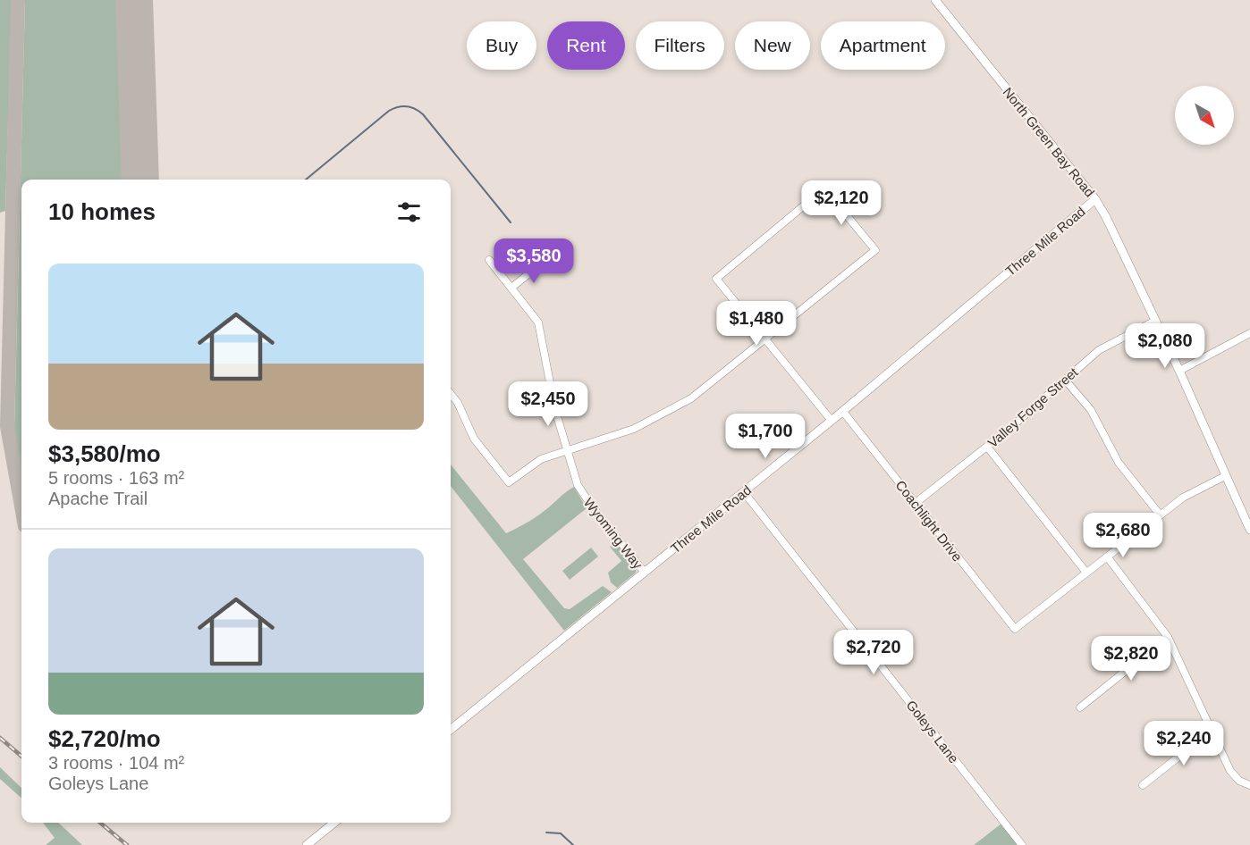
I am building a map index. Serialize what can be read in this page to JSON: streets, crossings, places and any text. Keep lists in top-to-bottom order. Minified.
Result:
{"streets":{"street":["North Green Bay Road","Three Mile Road","Valley Forge Street","Coachlight Drive","Wyoming Way","Goleys Lane"]},"crossings":[["North Green Bay Road","Three Mile Road"],["North Green Bay Road","Valley Forge Street"],["Three Mile Road","Coachlight Drive"],["Three Mile Road","Wyoming Way"],["Three Mile Road","Goleys Lane"],["Valley Forge Street","Coachlight Drive"]],"north":"bottom right","page":{"chip":["Buy","Rent","Filters","New","Apartment"],"heading":"10 homes","price":["$2,120","$3,580","$1,480","$2,080","$2,450","$1,700","$2,680","$2,720","$2,820","$2,240"],"list":[{"name":"$3,580/mo","note":"5 rooms · 163 m² · Apache Trail"},{"name":"$2,720/mo","note":"3 rooms · 104 m² · Goleys Lane"}]}}
